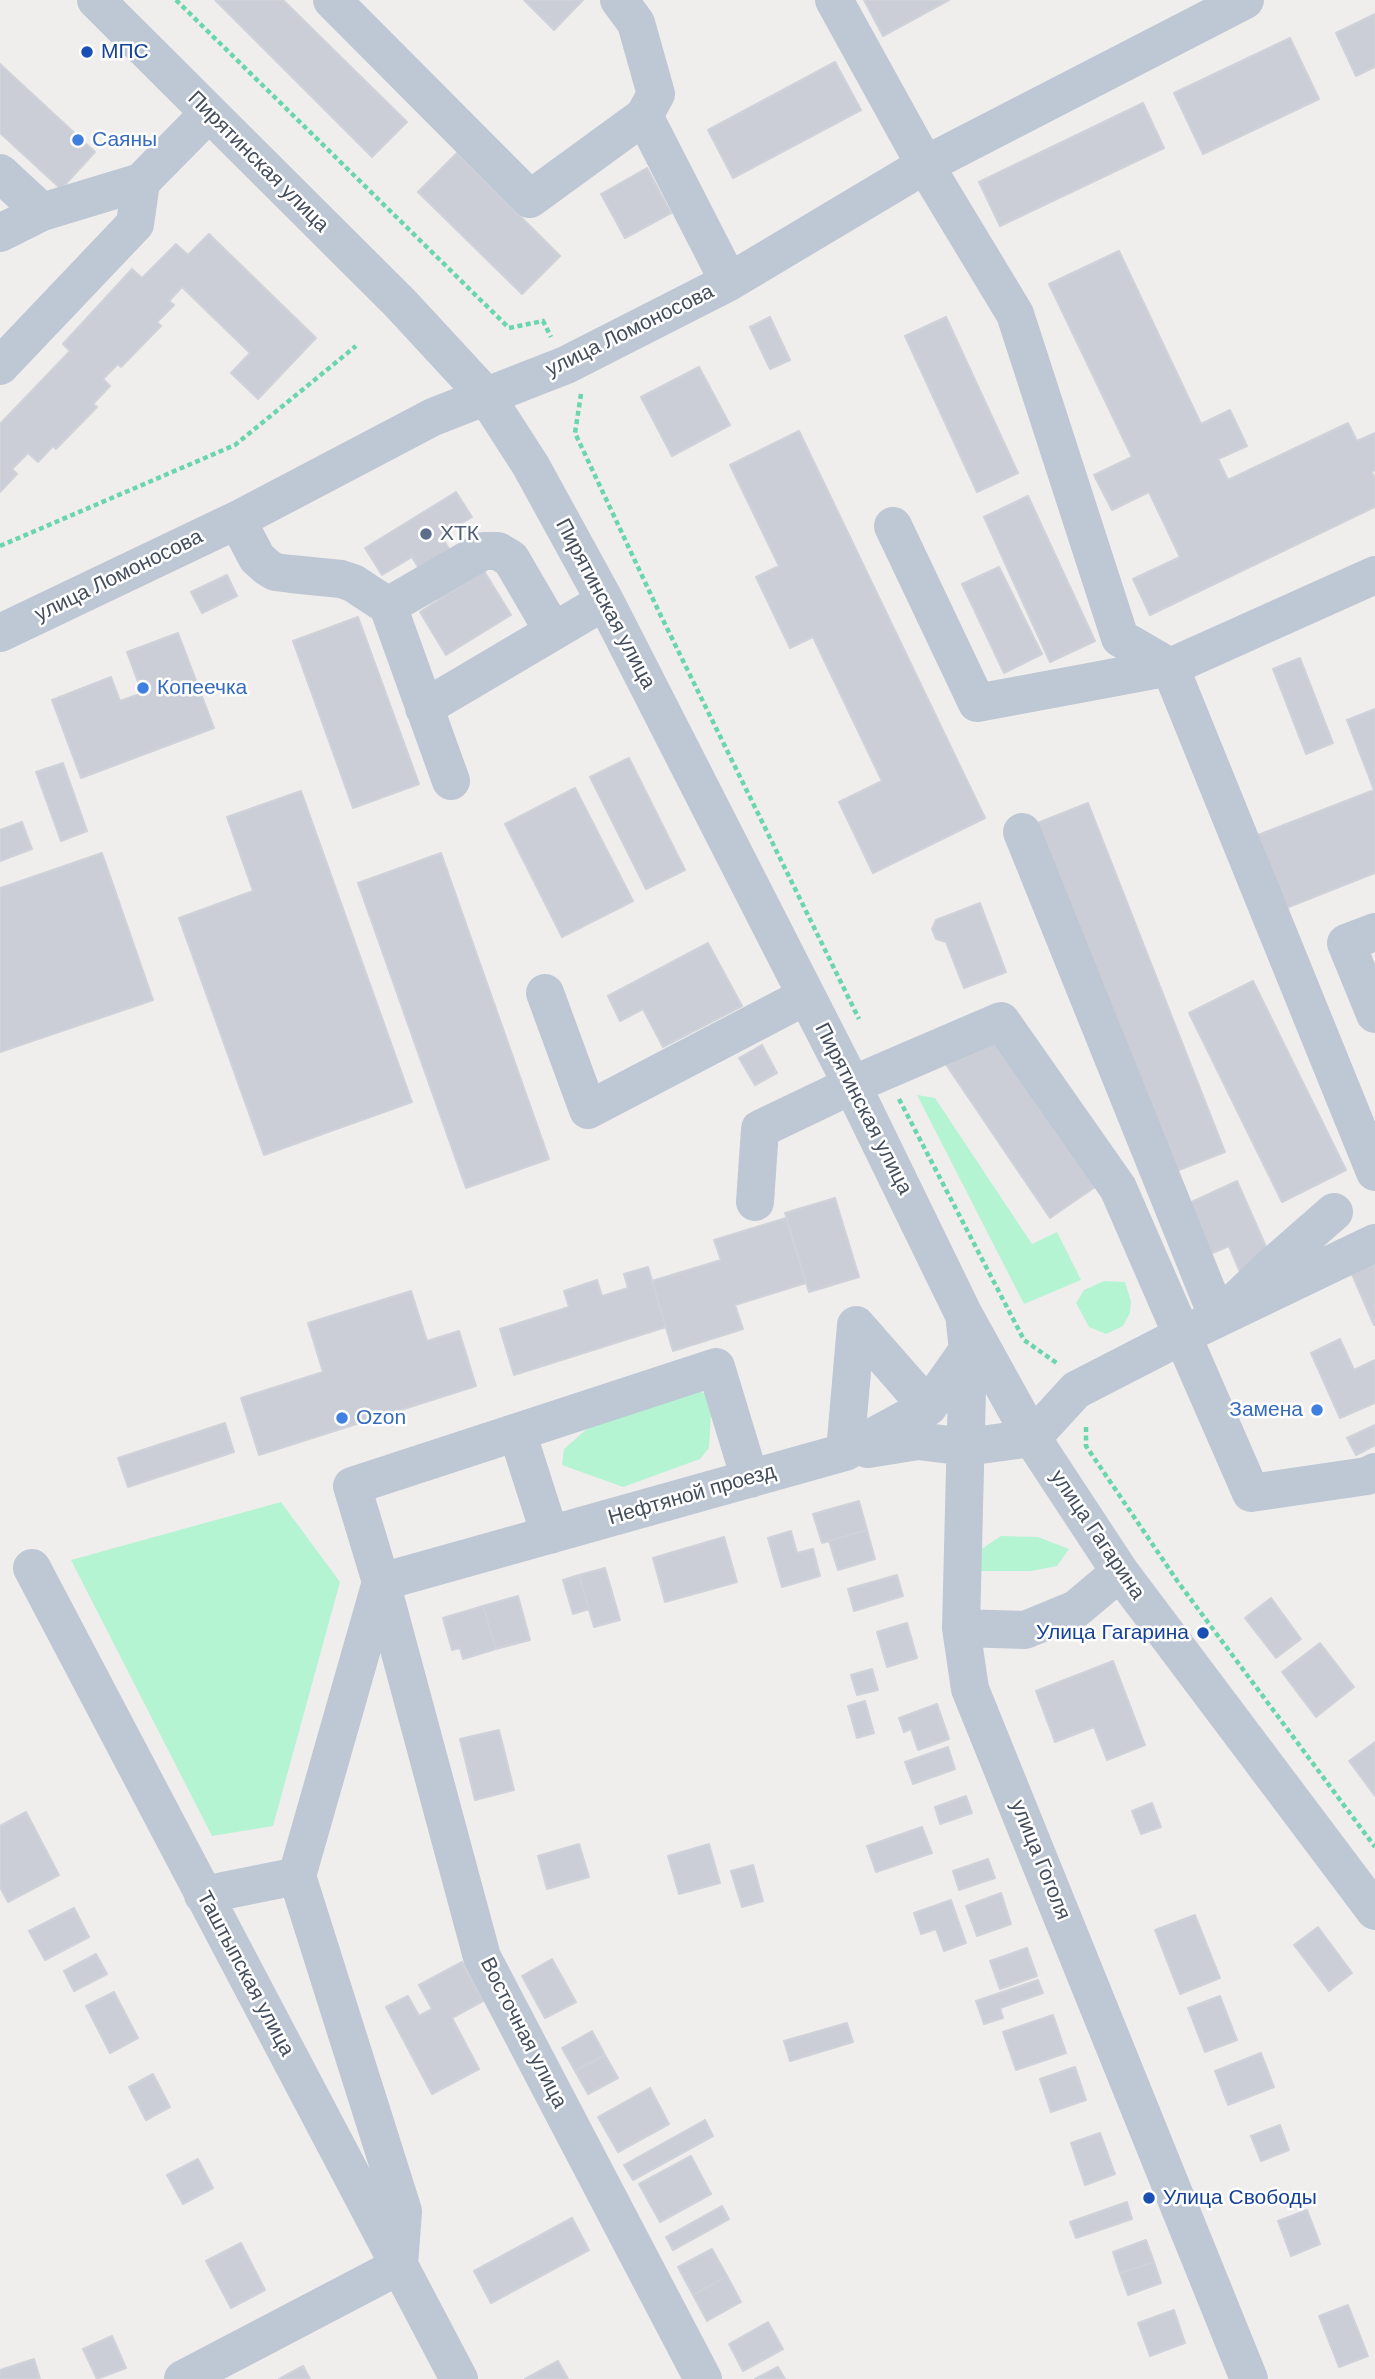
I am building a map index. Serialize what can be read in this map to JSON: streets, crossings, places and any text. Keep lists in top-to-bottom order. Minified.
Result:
{"streets":{"street":["Пирятинская улица","улица Ломоносова","Нефтяной проезд","улица Гагарина","улица Гоголя","Таштыпская улица","Восточная улица"]},"crossings":[["Пирятинская улица","улица Ломоносова"],["Пирятинская улица","Нефтяной проезд"],["Пирятинская улица","улица Гагарина"],["Пирятинская улица","улица Гоголя"],["Нефтяной проезд","улица Гагарина"],["Нефтяной проезд","улица Гоголя"],["Нефтяной проезд","Восточная улица"],["улица Гагарина","улица Гоголя"]],"places":["МПС","Саяны","ХТК","Копеечка","Замена","Ozon","Улица Гагарина","Улица Свободы"]}
